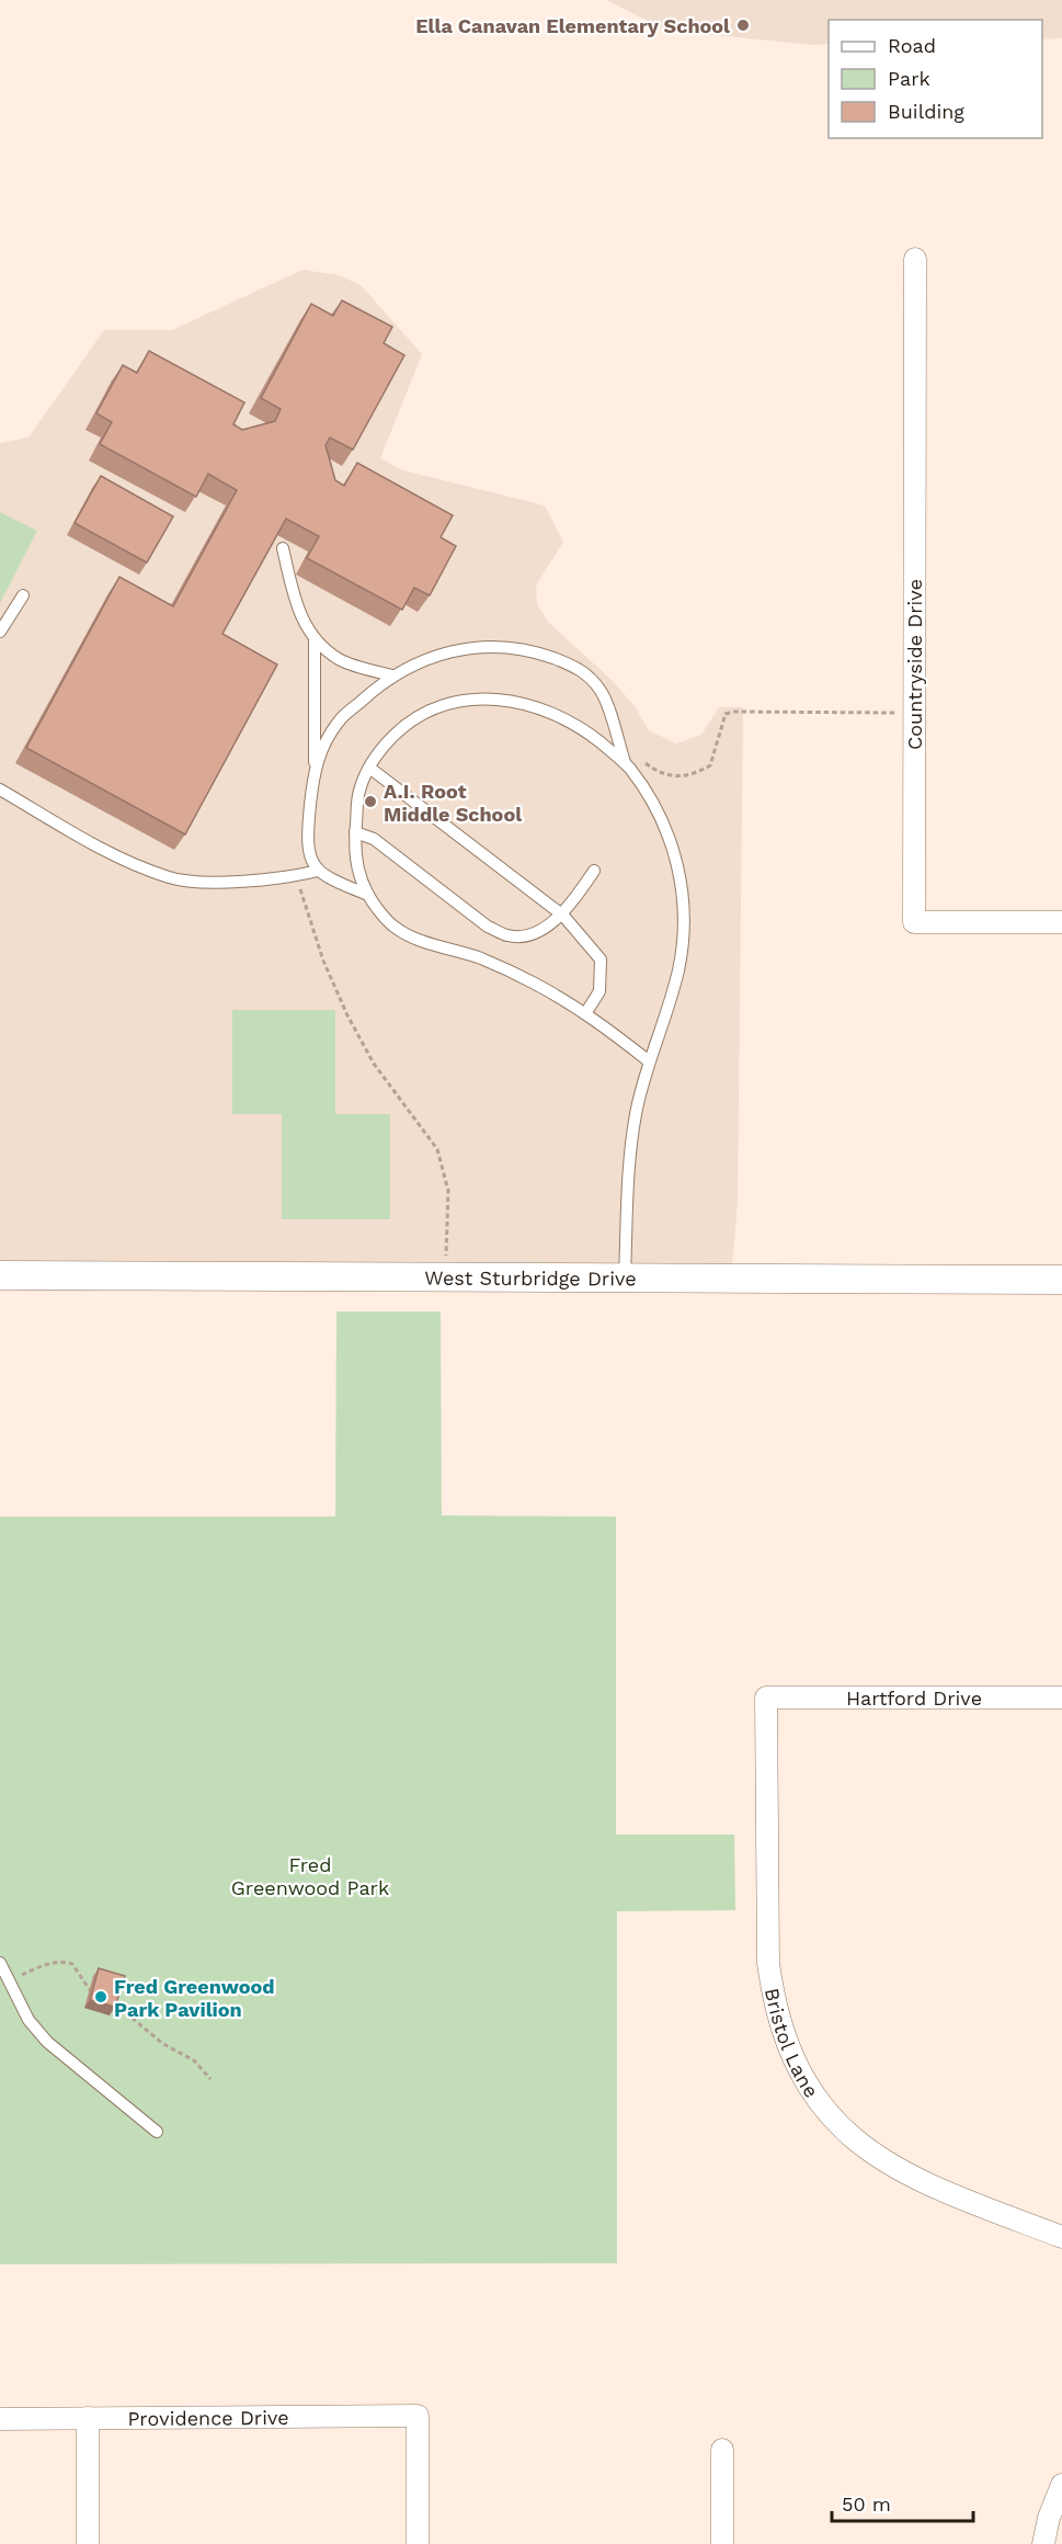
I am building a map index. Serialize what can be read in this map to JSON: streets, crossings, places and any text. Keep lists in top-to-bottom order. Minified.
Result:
{"streets":{"street":["Countryside Drive","West Sturbridge Drive","Hartford Drive","Bristol Lane","Providence Drive"]},"crossings":[["Hartford Drive","Bristol Lane"]],"parks":["Fred Greenwood Park"],"places":["Ella Canavan Elementary School","A.I. Root Middle School","Fred Greenwood Park Pavilion"],"legend":["Road","Park","Building"],"scale_bar":"50 m"}
